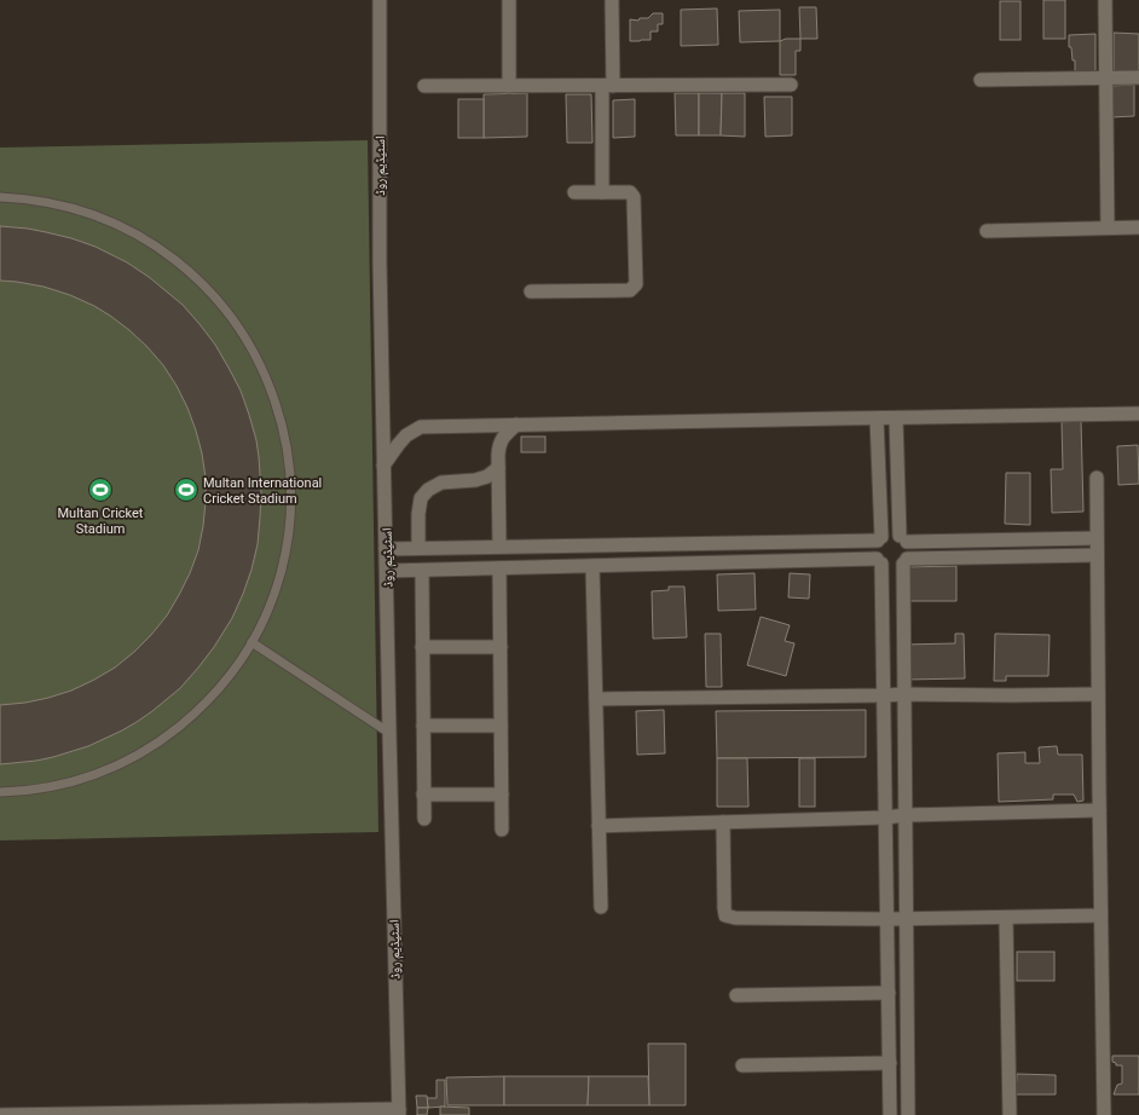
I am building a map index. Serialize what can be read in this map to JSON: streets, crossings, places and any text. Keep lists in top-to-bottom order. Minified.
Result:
{"streets":{"street":["اسٹیڈیم روڈ"]},"places":{"sports":["Multan Cricket Stadium","Multan International Cricket Stadium"]}}
